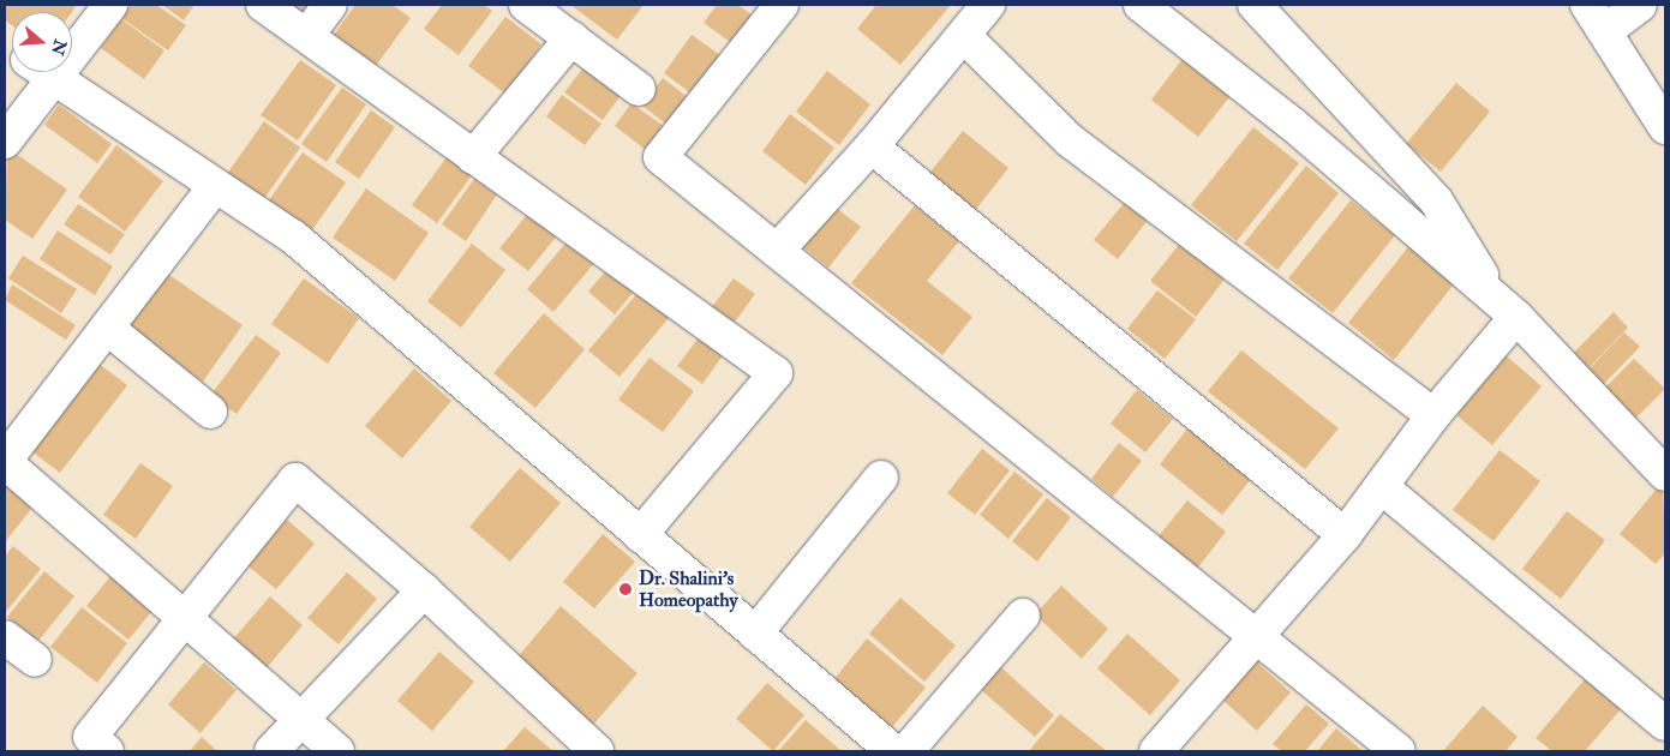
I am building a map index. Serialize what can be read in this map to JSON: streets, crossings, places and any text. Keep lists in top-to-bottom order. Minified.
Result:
{"places":["Dr. Shalini's Homeopathy"],"north":"right"}
